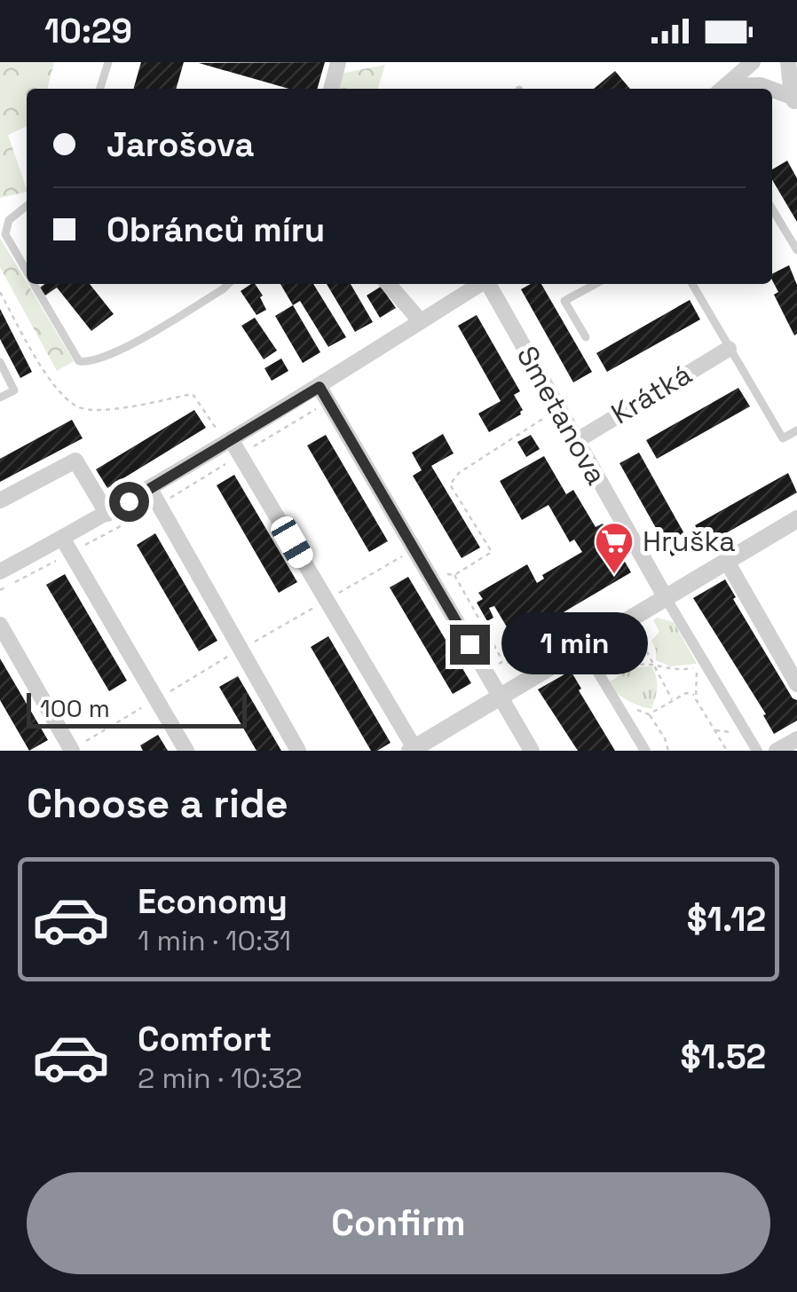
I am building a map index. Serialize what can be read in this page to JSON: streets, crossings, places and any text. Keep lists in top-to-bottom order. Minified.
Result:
{"streets":{"street":["Krátká","Smetanova"]},"crossings":[["Krátká","Smetanova"]],"places":{"supermarket":["Hruška"]},"scale_bar":"100 m","page":{"status":"10:29","banner":["Jarošova","Obránců míru"],"bubble":"1 min","scale":"100 m","heading":"Choose a ride","list":[{"name":"Economy","note":"1 min · 10:31","value":"$1.12"},{"name":"Comfort","note":"2 min · 10:32","value":"$1.52"}],"buttons":"Confirm"}}
